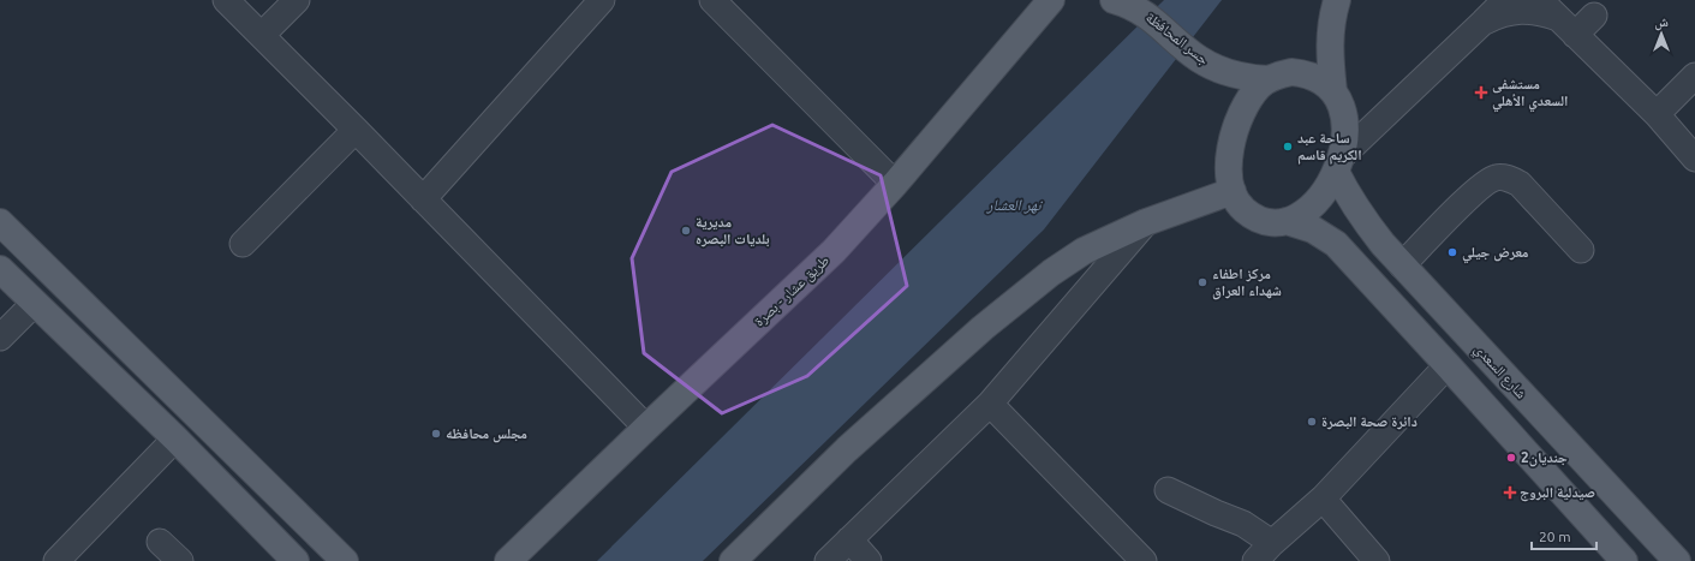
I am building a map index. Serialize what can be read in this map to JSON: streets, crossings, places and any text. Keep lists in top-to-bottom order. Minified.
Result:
{"streets":{"main road":["جسر المحافظة","طريق عشار - بصرة","شارع السعدي"]},"crossings":[["جسر المحافظة","شارع السعدي"]],"water":["نهر العشار"],"places":{"health":["مستشفى السعدي الأهلي","صيدلية البروج"],"other":["ساحة عبد الكريم قاسم","مديرية بلديات البصره","معرض جيلي","مركز اطفاء شهداء العراق","دائرة صحة البصرة","مجلس محافظه","جنديان2"]},"scale_bar":"20 m","north":"top"}
